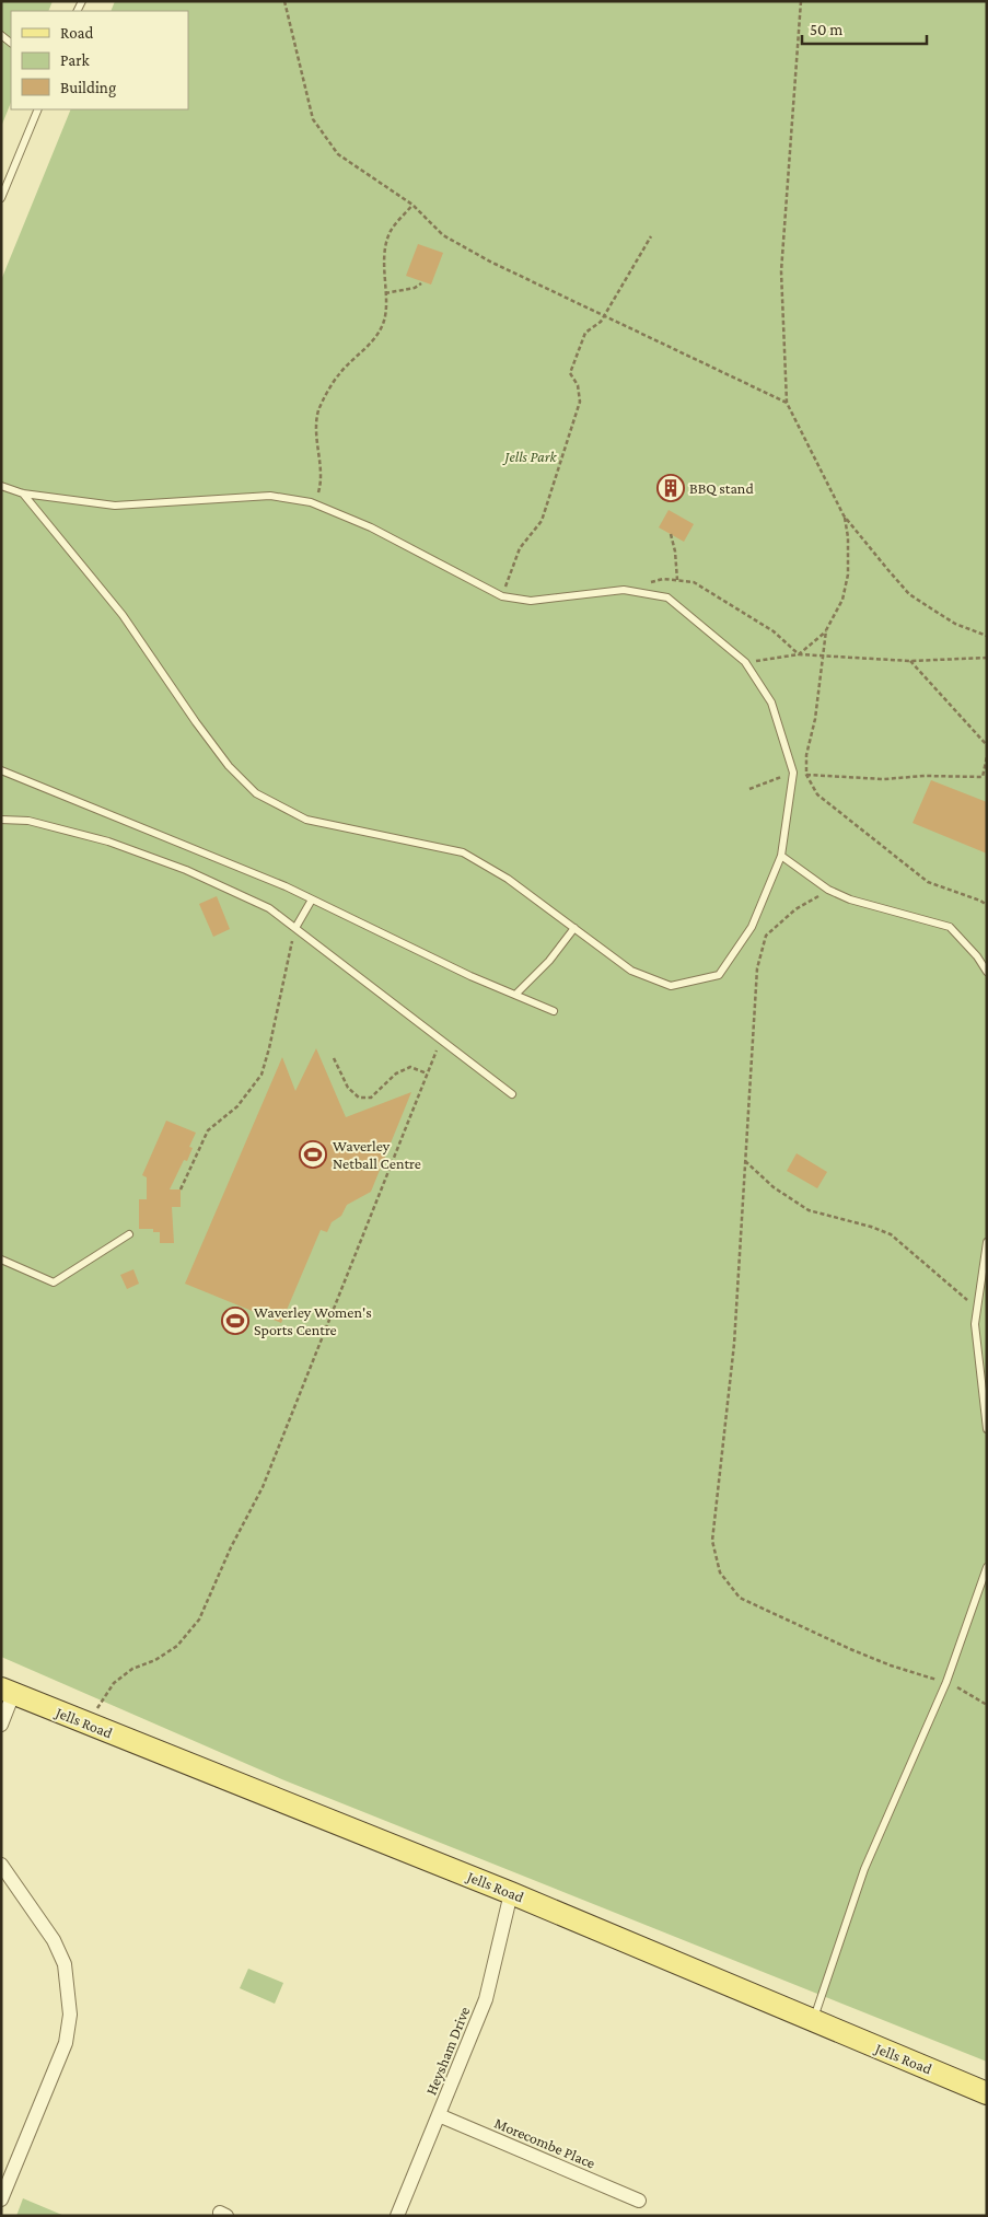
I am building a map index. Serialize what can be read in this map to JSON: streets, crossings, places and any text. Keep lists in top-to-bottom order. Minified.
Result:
{"streets":{"main road":["Jells Road"],"street":["Heysham Drive","Morecombe Place"]},"crossings":[["Jells Road","Heysham Drive"],["Heysham Drive","Morecombe Place"]],"parks":["Jells Park"],"places":{"building":["BBQ stand"],"sports":["Waverley Netball Centre","Waverley Women's Sports Centre"]},"legend":["Road","Park","Building"],"scale_bar":"50 m"}
